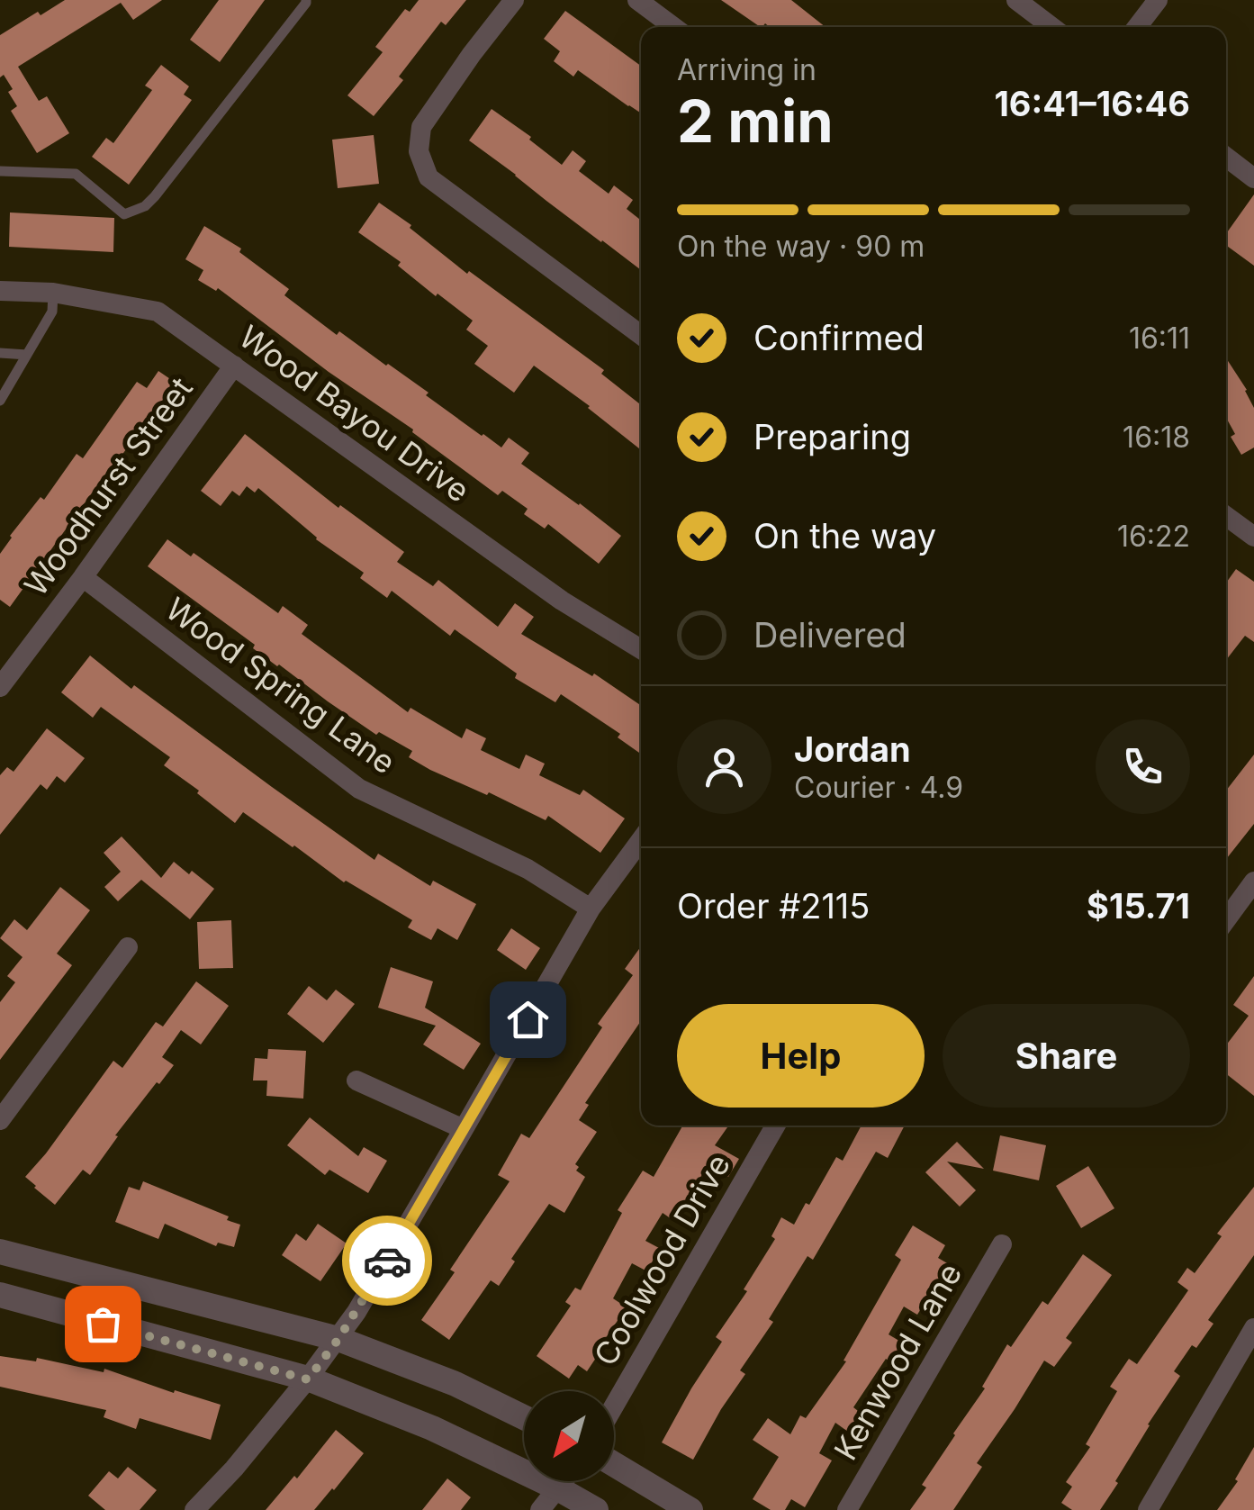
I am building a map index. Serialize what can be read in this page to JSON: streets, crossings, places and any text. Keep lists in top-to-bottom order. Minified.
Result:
{"streets":{"street":["Wood Bayou Drive","Woodhurst Street","Wood Spring Lane","Coolwood Drive","Kenwood Lane"]},"crossings":[["Wood Bayou Drive","Woodhurst Street"],["Woodhurst Street","Wood Spring Lane"]],"north":"bottom left","page":{"heading":["2 min","Arriving in","16:41–16:46"],"panel":["Jordan","Courier · 4.9","Order #2115","$15.71"],"bar":"On the way · 90 m","list":[["Confirmed","16:11"],["Preparing","16:18"],["On the way","16:22"],"Delivered"],"buttons":["Help","Share"]}}
